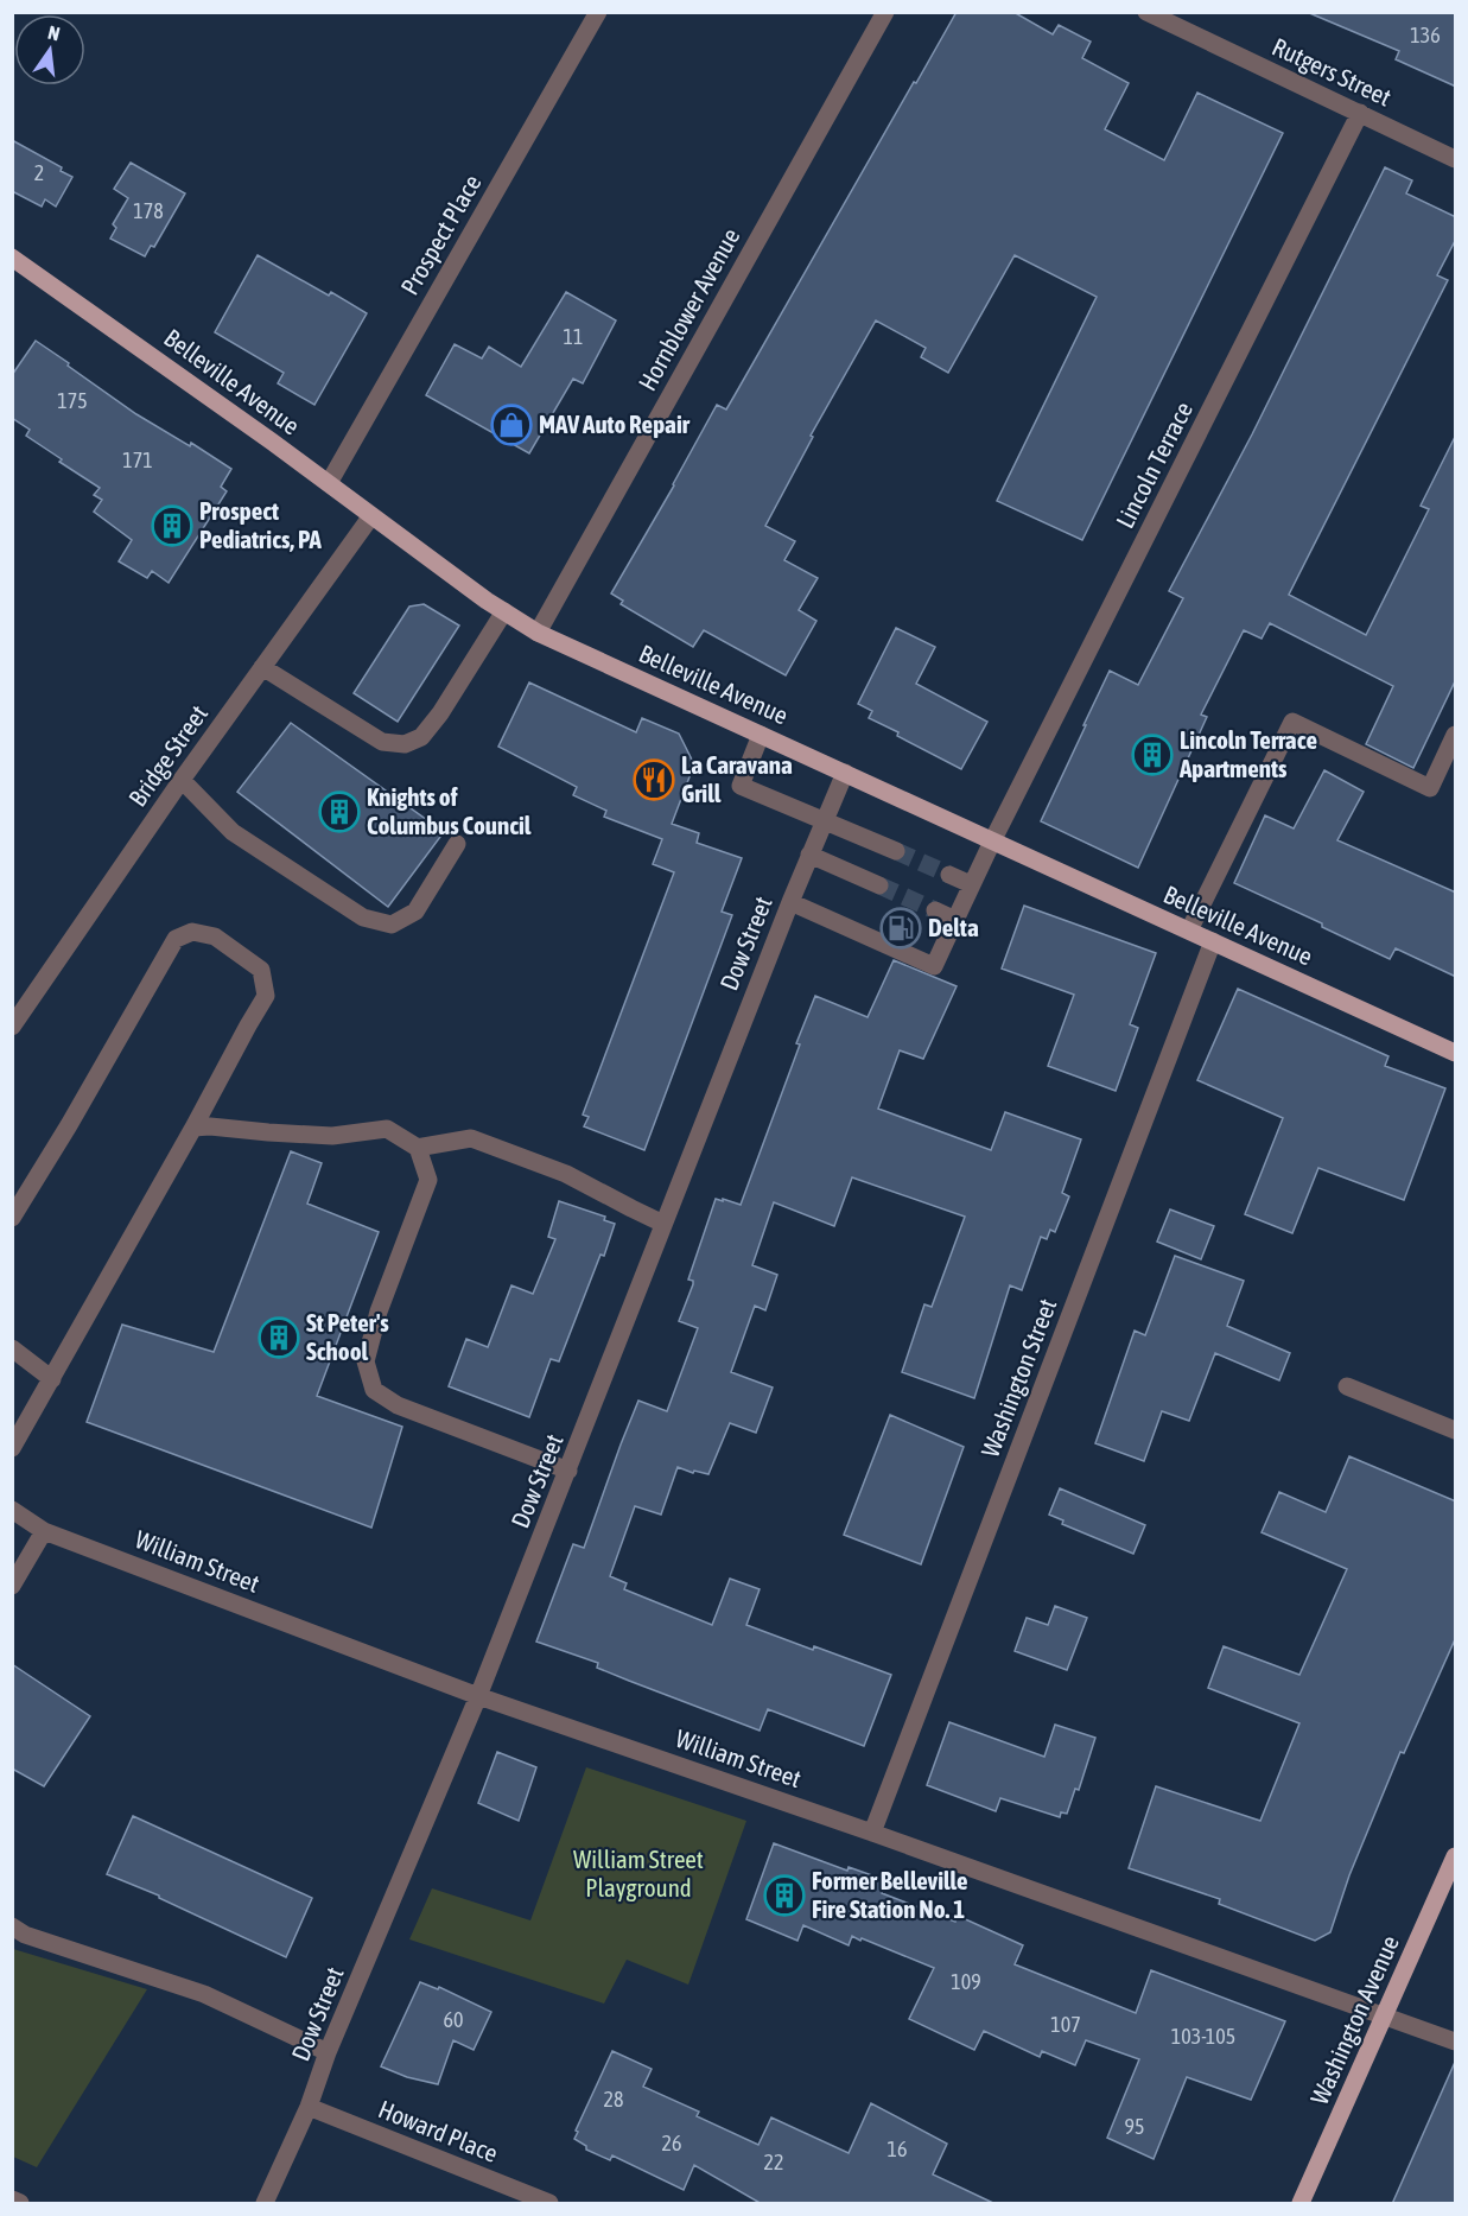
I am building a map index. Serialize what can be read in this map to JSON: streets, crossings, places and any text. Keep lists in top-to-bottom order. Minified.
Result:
{"streets":{"main road":["Belleville Avenue","Washington Avenue"],"street":["Rutgers Street","Prospect Place","Hornblower Avenue","Lincoln Terrace","Bridge Street","Dow Street","Washington Street","William Street","Howard Place"]},"crossings":[["Rutgers Street","Lincoln Terrace"],["Prospect Place","Belleville Avenue"],["Hornblower Avenue","Belleville Avenue"],["Belleville Avenue","Lincoln Terrace"],["Belleville Avenue","Bridge Street"],["Belleville Avenue","Dow Street"],["Belleville Avenue","Washington Street"],["Lincoln Terrace","Dow Street"],["Dow Street","William Street"],["Dow Street","Howard Place"],["Washington Street","William Street"],["William Street","Washington Avenue"]],"parks":["William Street Playground"],"places":{"shop":["MAV Auto Repair"],"building":["Prospect Pediatrics, PA","Lincoln Terrace Apartments","Knights of Columbus Council","St Peter's School","Former Belleville Fire Station No. 1"],"restaurant":["La Caravana Grill"],"fuel station":["Delta"]},"house_numbers":["136","2","178","11","175","171","109","60","107","103-105","28","95","26","16","22"],"north":"top"}
